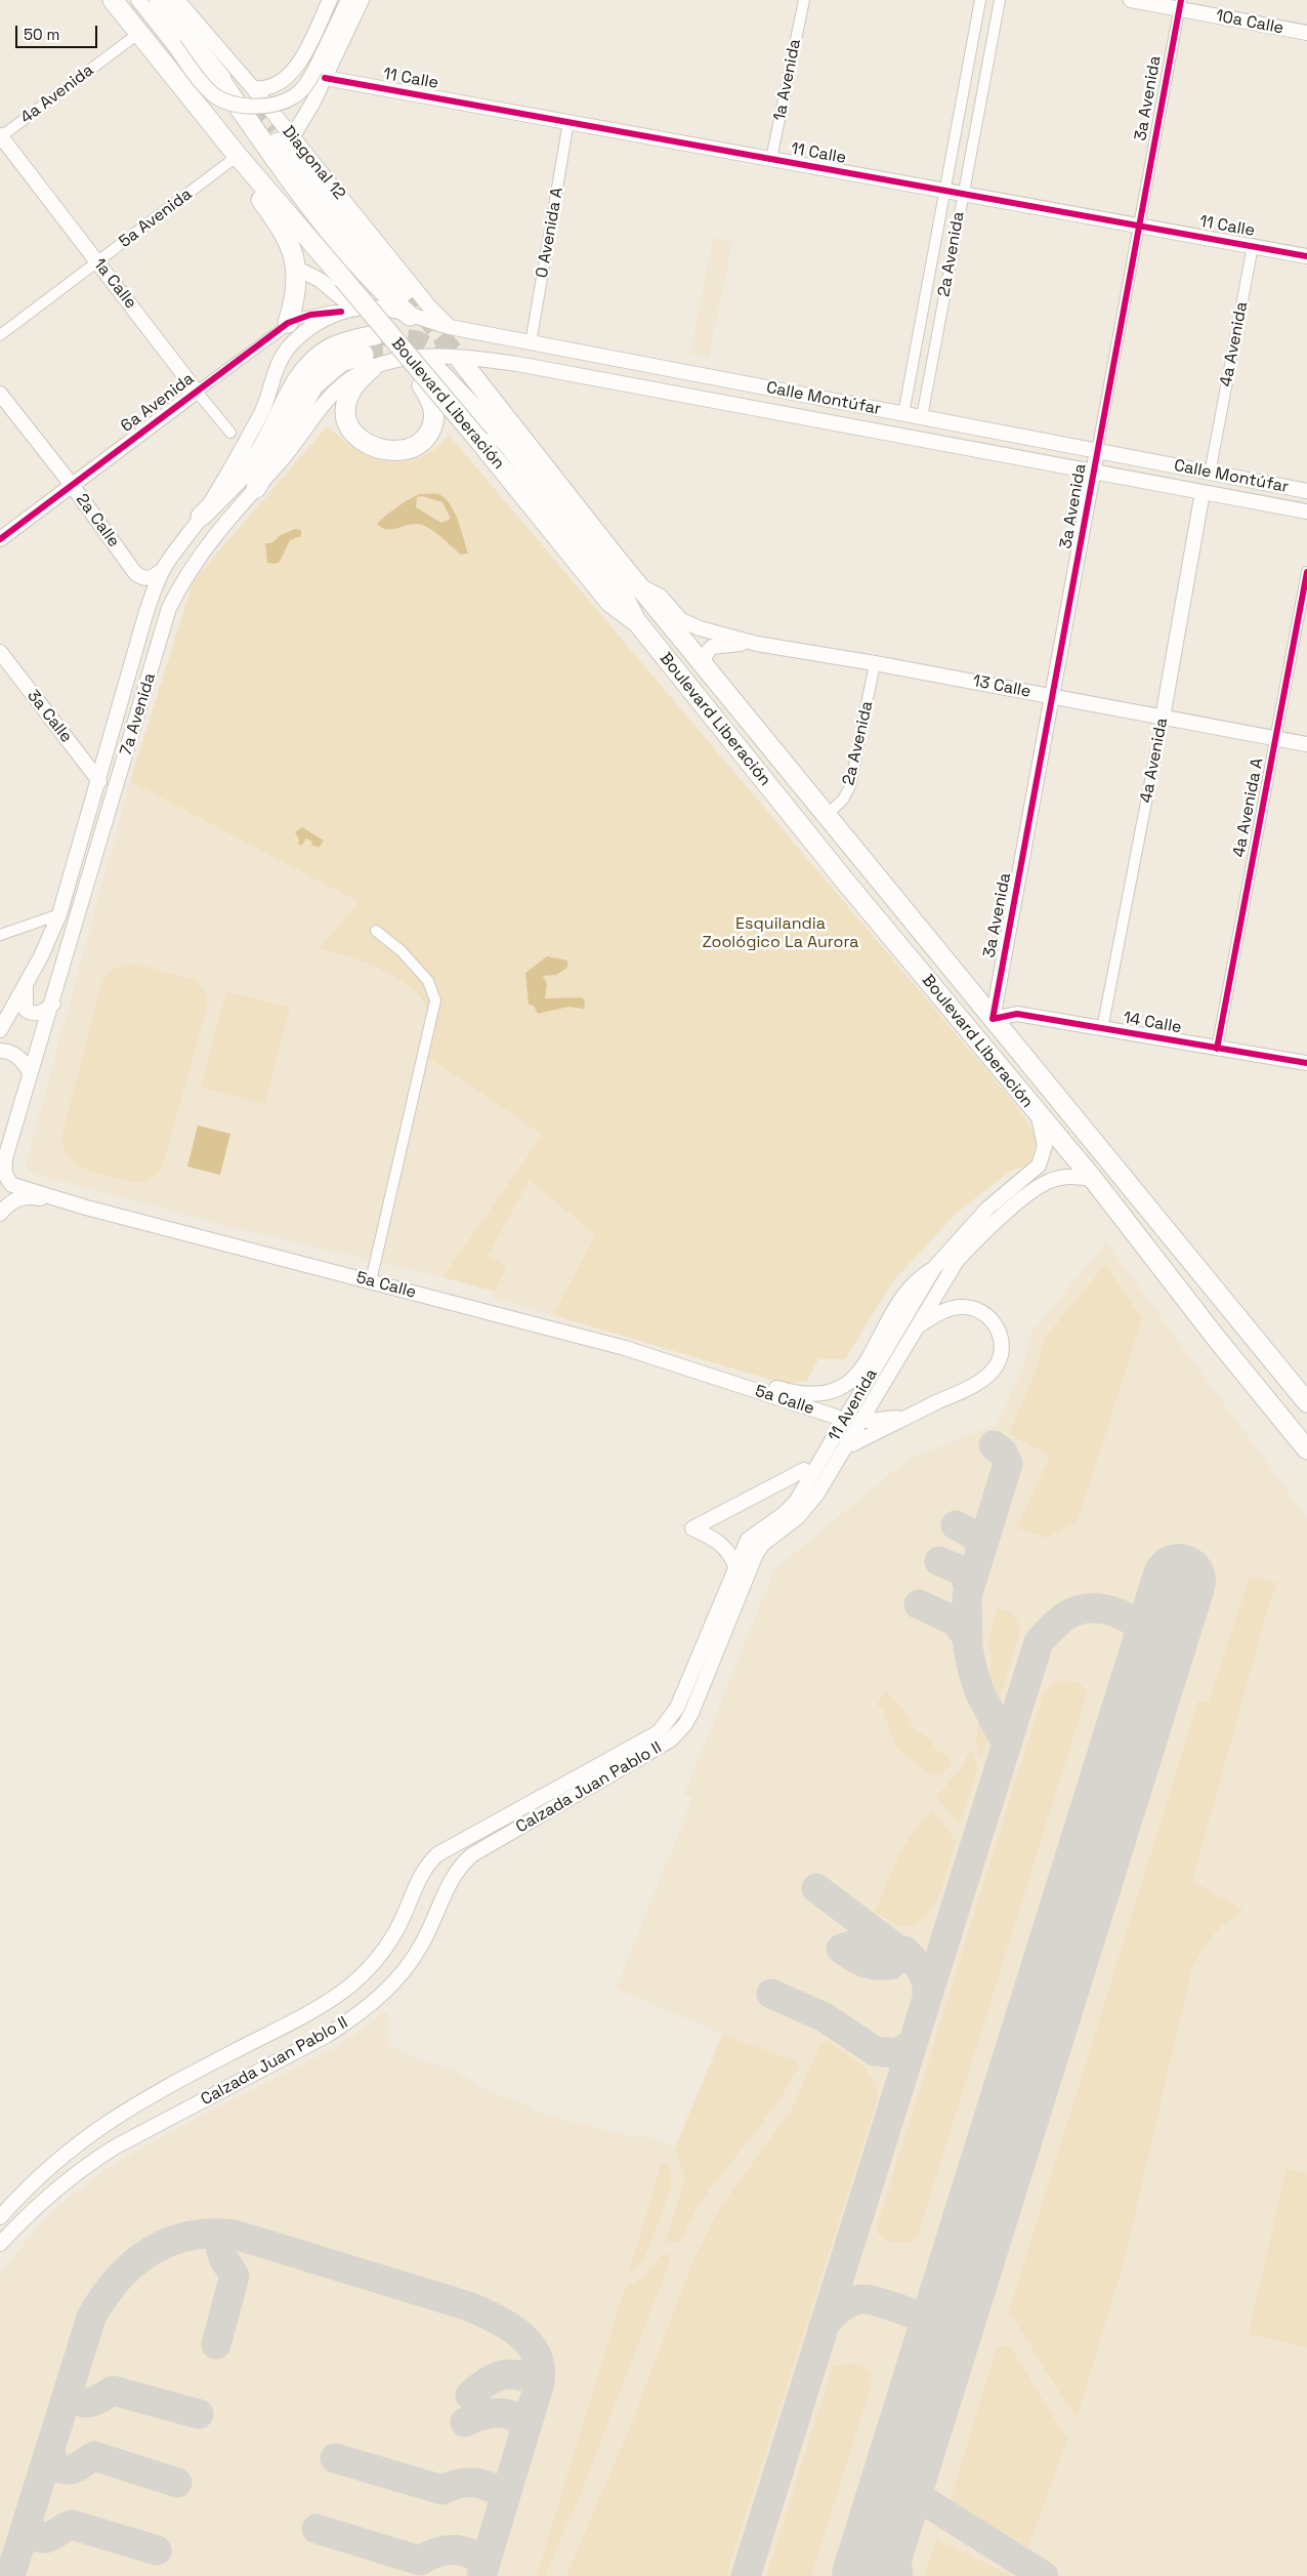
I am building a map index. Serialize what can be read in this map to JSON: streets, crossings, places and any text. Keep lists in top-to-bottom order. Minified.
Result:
{"streets":{"highway":["Boulevard Liberación"],"main road":["10a Calle","11 Calle","4a Avenida","3a Avenida","Diagonal 12","1a Calle","Calle Montúfar","6a Avenida","2a Calle","13 Calle","7a Avenida","3a Calle","14 Calle","5a Calle","11 Avenida","Calzada Juan Pablo II"],"street":["1a Avenida","5a Avenida","0 Avenida A","2a Avenida","4a Avenida A"]},"crossings":[["10a Calle","3a Avenida"],["11 Calle","1a Avenida"],["11 Calle","4a Avenida"],["11 Calle","3a Avenida"],["11 Calle","0 Avenida A"],["11 Calle","2a Avenida"],["4a Avenida","1a Calle"],["4a Avenida","Calle Montúfar"],["4a Avenida","Boulevard Liberación"],["4a Avenida","13 Calle"],["4a Avenida","14 Calle"],["3a Avenida","Calle Montúfar"],["3a Avenida","Boulevard Liberación"],["3a Avenida","13 Calle"],["3a Avenida","14 Calle"],["Diagonal 12","Calle Montúfar"],["5a Avenida","1a Calle"],["5a Avenida","Boulevard Liberación"],["0 Avenida A","Calle Montúfar"],["2a Avenida","Calle Montúfar"],["2a Avenida","Boulevard Liberación"],["2a Avenida","13 Calle"],["1a Calle","6a Avenida"],["Calle Montúfar","6a Avenida"],["Calle Montúfar","7a Avenida"],["6a Avenida","2a Calle"],["6a Avenida","7a Avenida"],["Boulevard Liberación","13 Calle"],["Boulevard Liberación","14 Calle"],["Boulevard Liberación","11 Avenida"],["2a Calle","7a Avenida"],["13 Calle","4a Avenida A"],["7a Avenida","3a Calle"],["7a Avenida","5a Calle"],["4a Avenida A","14 Calle"],["11 Avenida","Calzada Juan Pablo II"]],"parks":["Esquilandia Zoológico La Aurora"],"scale_bar":"50 m"}
